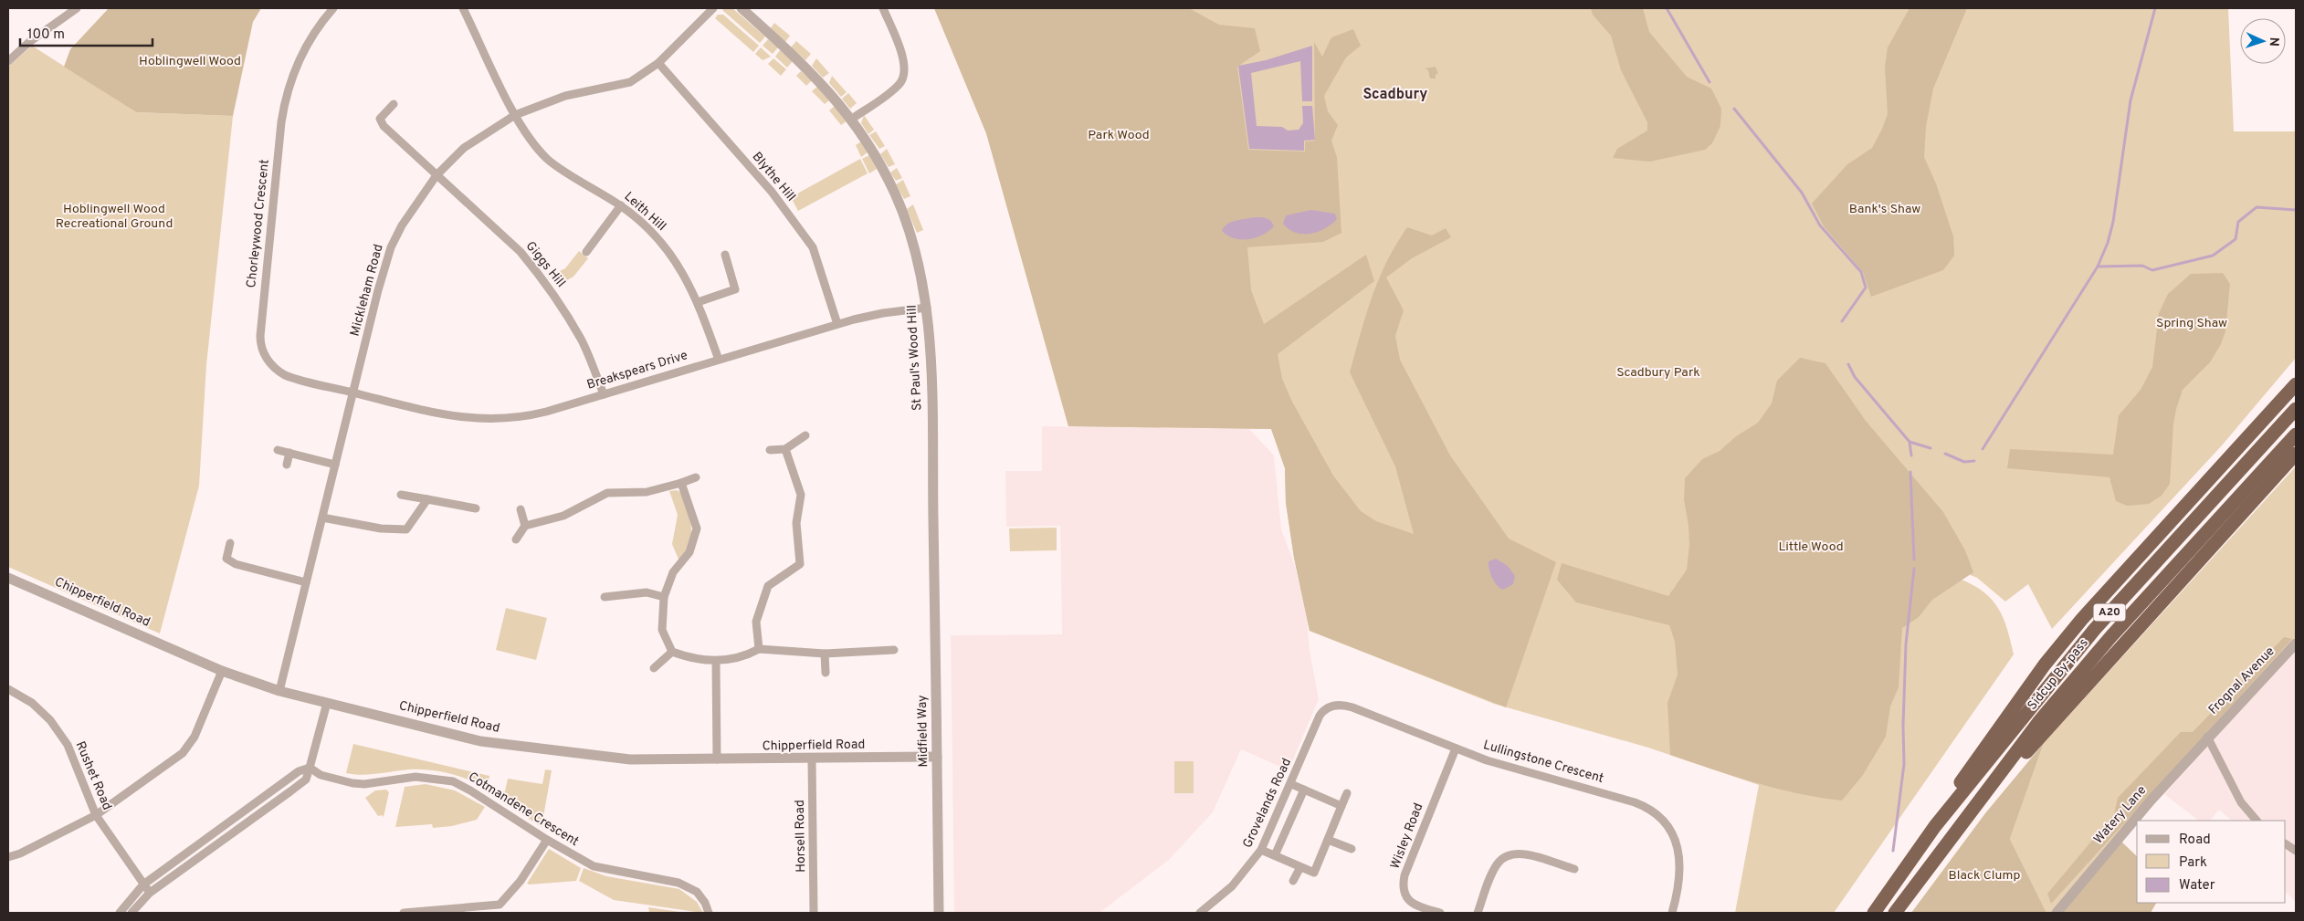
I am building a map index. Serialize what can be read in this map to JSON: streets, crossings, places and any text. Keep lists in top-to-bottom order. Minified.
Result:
{"streets":{"highway":["A20","Sidcup By-pass"],"street":["Blythe Hill","Leith Hill","Chorleywood Crescent","Giggs Hill","Mickleham Road","St Paul's Wood Hill","Breakspears Drive","Chipperfield Road","Frognal Avenue","Midfield Way","Lullingstone Crescent","Rushet Road","Grovelands Road","Cotmandene Crescent","Watery Lane","Horsell Road","Wisley Road"]},"crossings":[["Blythe Hill","Mickleham Road"],["Blythe Hill","Breakspears Drive"],["Leith Hill","Mickleham Road"],["Leith Hill","Breakspears Drive"],["Chorleywood Crescent","Mickleham Road"],["Chorleywood Crescent","Breakspears Drive"],["Giggs Hill","Mickleham Road"],["Giggs Hill","Breakspears Drive"],["Mickleham Road","Breakspears Drive"],["Mickleham Road","Chipperfield Road"],["St Paul's Wood Hill","Breakspears Drive"],["St Paul's Wood Hill","Midfield Way"],["Chipperfield Road","Midfield Way"],["Chipperfield Road","Horsell Road"],["A20","Sidcup By-pass"],["Frognal Avenue","Watery Lane"],["Lullingstone Crescent","Grovelands Road"],["Lullingstone Crescent","Wisley Road"]],"districts":["Scadbury"],"parks":["Hoblingwell Wood","Park Wood","Hoblingwell Wood Recreational Ground","Bank's Shaw","Spring Shaw","Scadbury Park","Little Wood","Black Clump"],"legend":["Road","Park","Water"],"scale_bar":"100 m","north":"right"}
